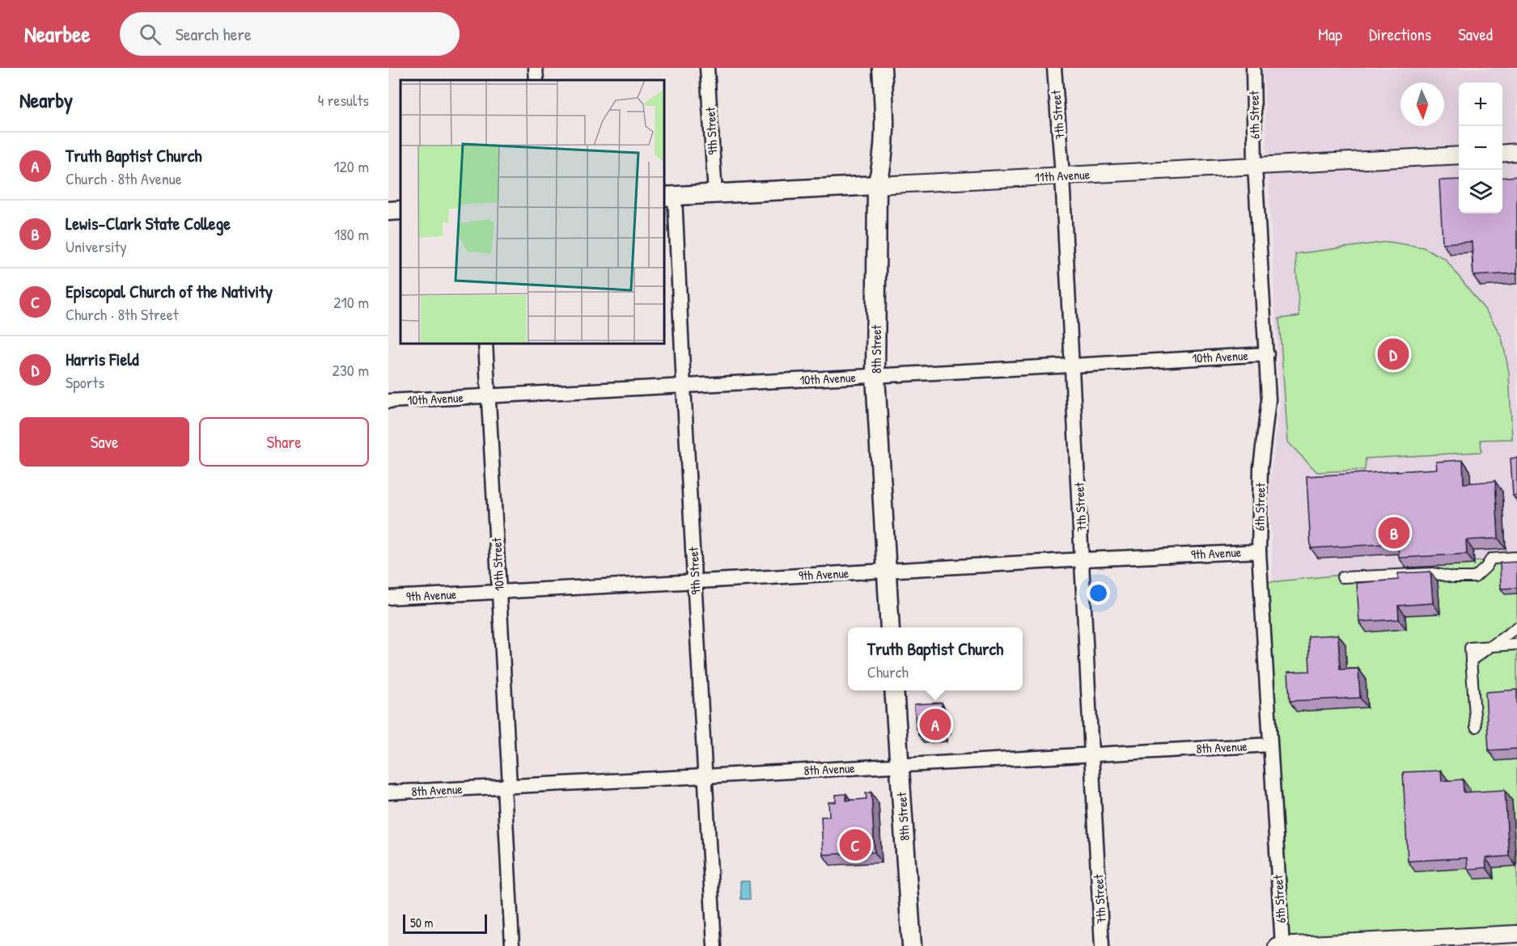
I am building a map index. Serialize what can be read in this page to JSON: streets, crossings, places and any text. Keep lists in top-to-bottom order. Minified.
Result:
{"streets":{"main road":["11th Avenue","8th Street"],"street":["7th Street","6th Street","9th Street","10th Avenue","9th Avenue","10th Street","8th Avenue"]},"crossings":[["7th Street","11th Avenue"],["7th Street","10th Avenue"],["7th Street","9th Avenue"],["7th Street","8th Avenue"],["6th Street","11th Avenue"],["6th Street","10th Avenue"],["6th Street","9th Avenue"],["6th Street","8th Avenue"],["9th Street","11th Avenue"],["9th Street","10th Avenue"],["9th Street","9th Avenue"],["9th Street","8th Avenue"],["11th Avenue","8th Street"],["8th Street","10th Avenue"],["8th Street","9th Avenue"],["8th Street","8th Avenue"],["10th Avenue","10th Street"],["9th Avenue","10th Street"],["10th Street","8th Avenue"]],"scale_bar":"50 m","north":"bottom","page":{"header":"Nearbee","search":"Search here","nav":["Map","Directions","Saved"],"heading":["Nearby","4 results"],"map_buttons":["+","−"],"list":[{"mark":"A","name":"Truth Baptist Church","note":"Church · 8th Avenue","value":"120 m"},{"mark":"B","name":"Lewis-Clark State College","note":"University","value":"180 m"},{"mark":"C","name":"Episcopal Church of the Nativity","note":"Church · 8th Street","value":"210 m"},{"mark":"D","name":"Harris Field","note":"Sports","value":"230 m"}],"pins":["D","B","A","C"],"buttons":["Save","Share"],"popup":["Truth Baptist Church","Church"],"scale":"50 m"}}
